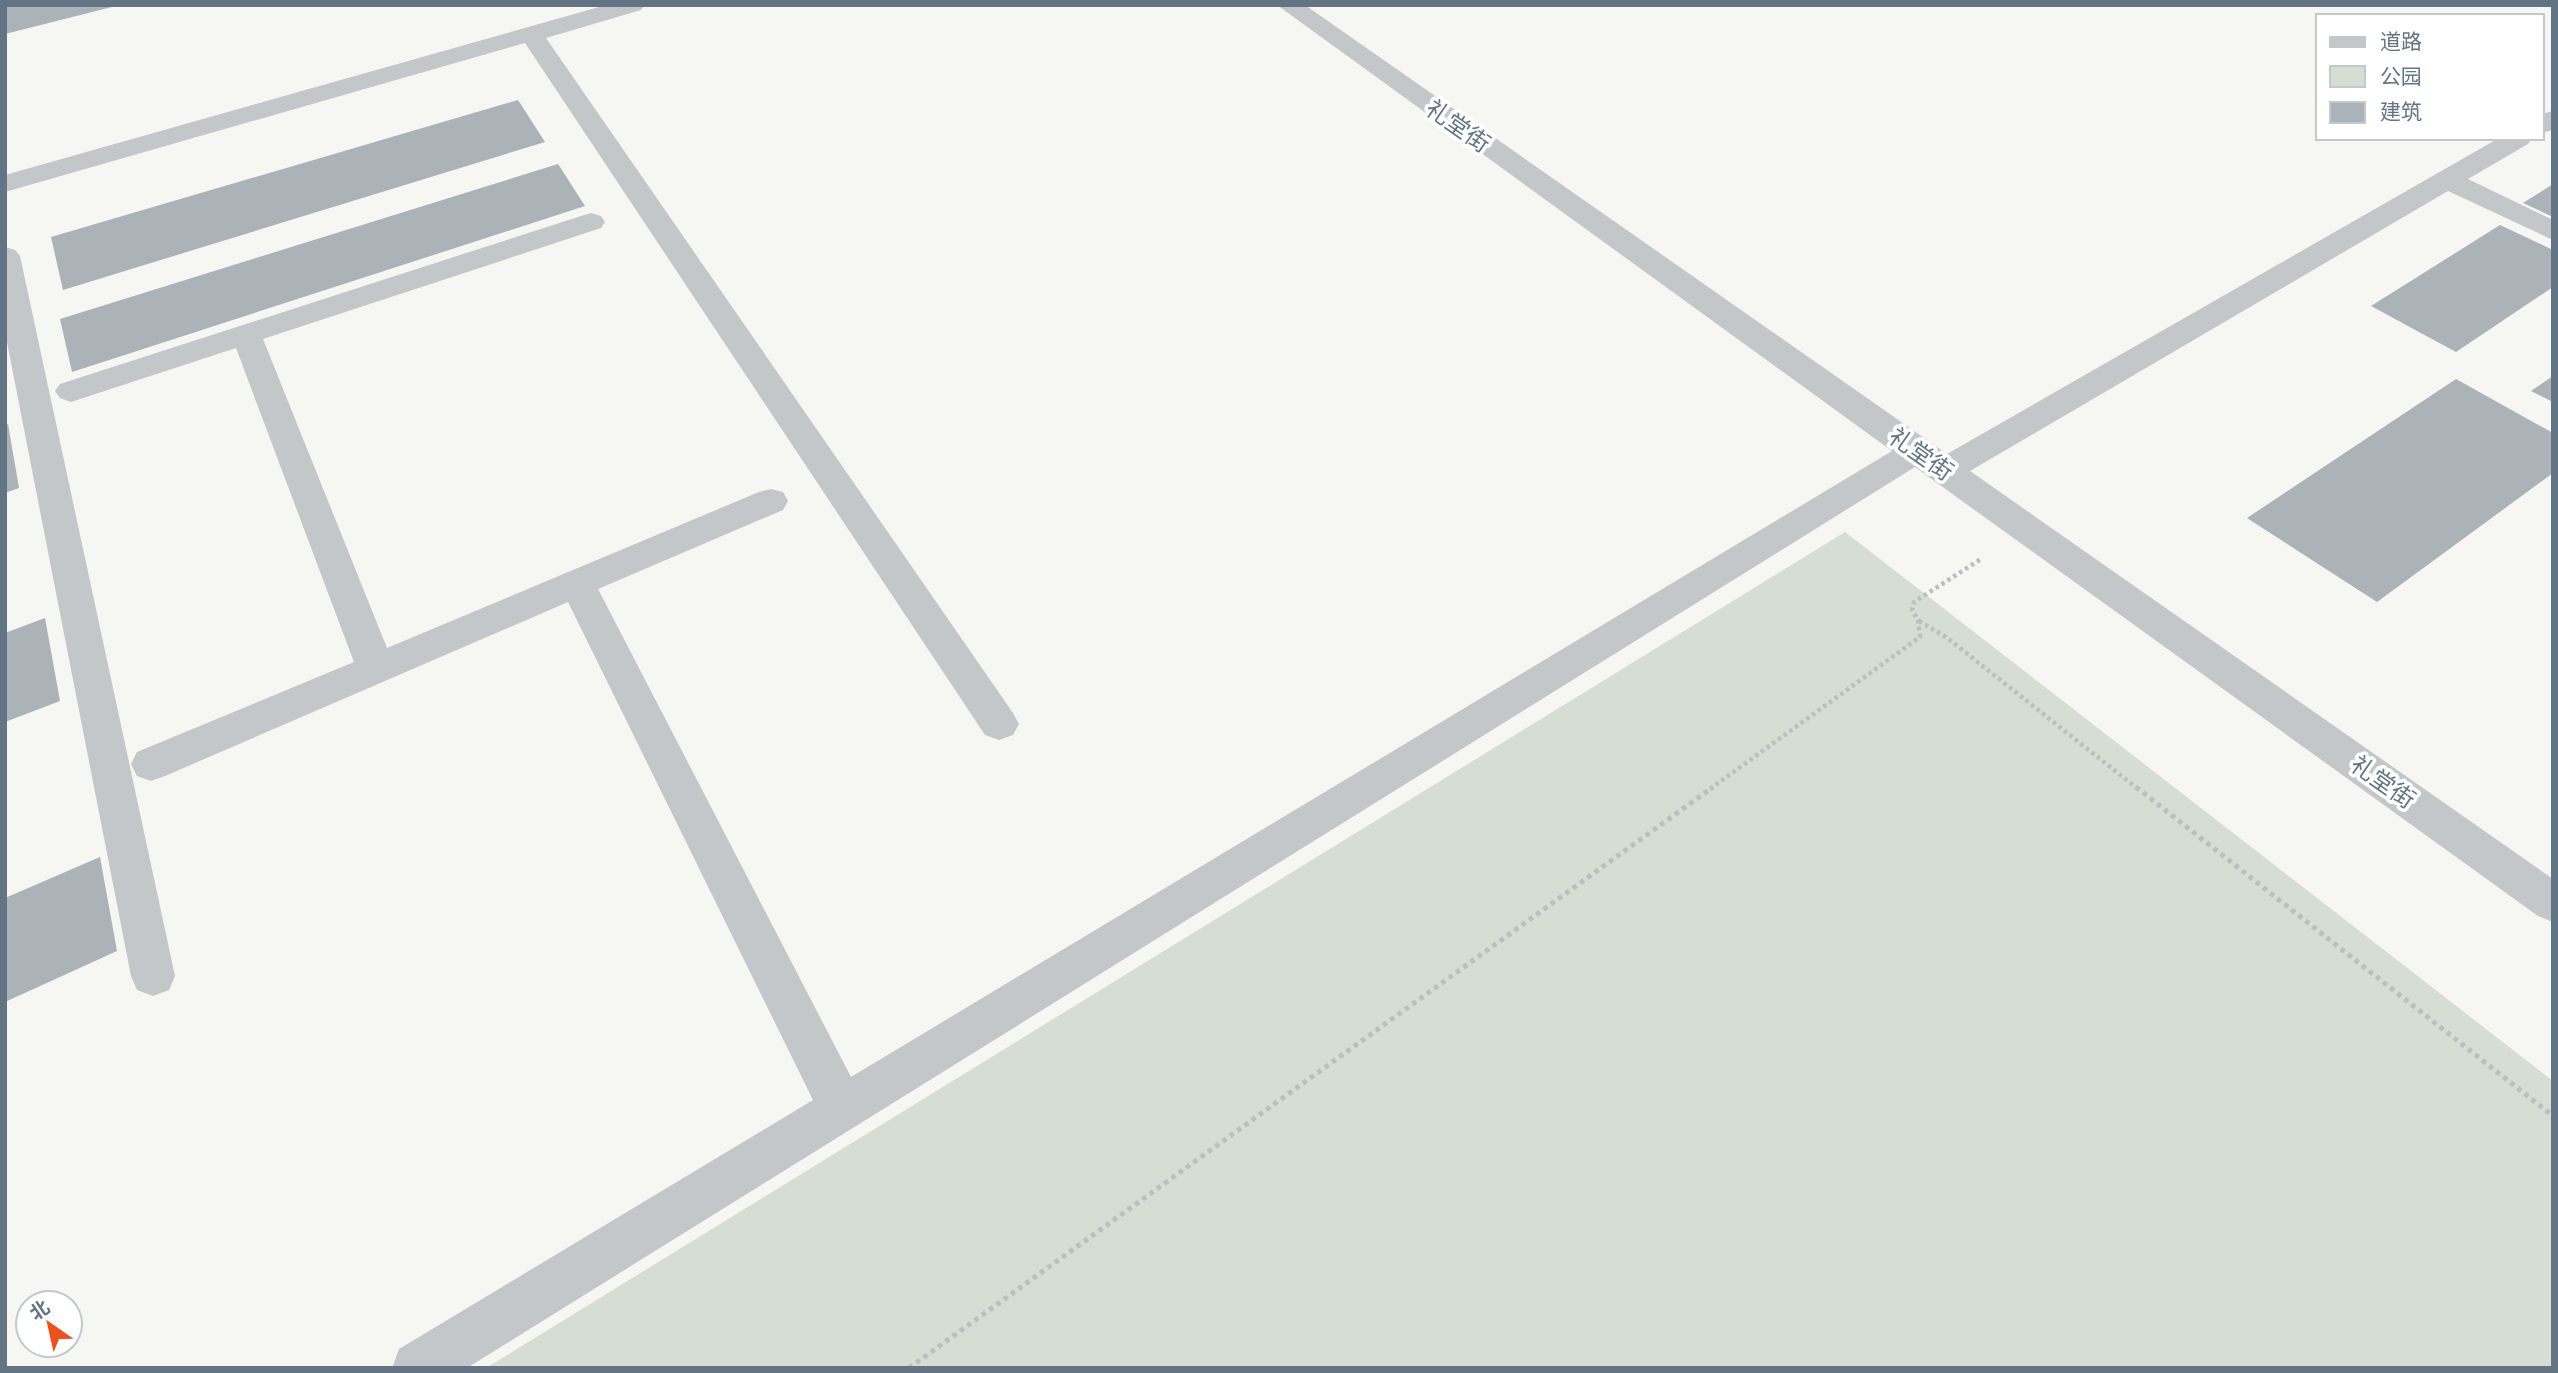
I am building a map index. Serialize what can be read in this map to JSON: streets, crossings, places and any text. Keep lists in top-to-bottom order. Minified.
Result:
{"streets":{"street":["礼堂街"]},"legend":["道路","公园","建筑"],"north":"top left"}
